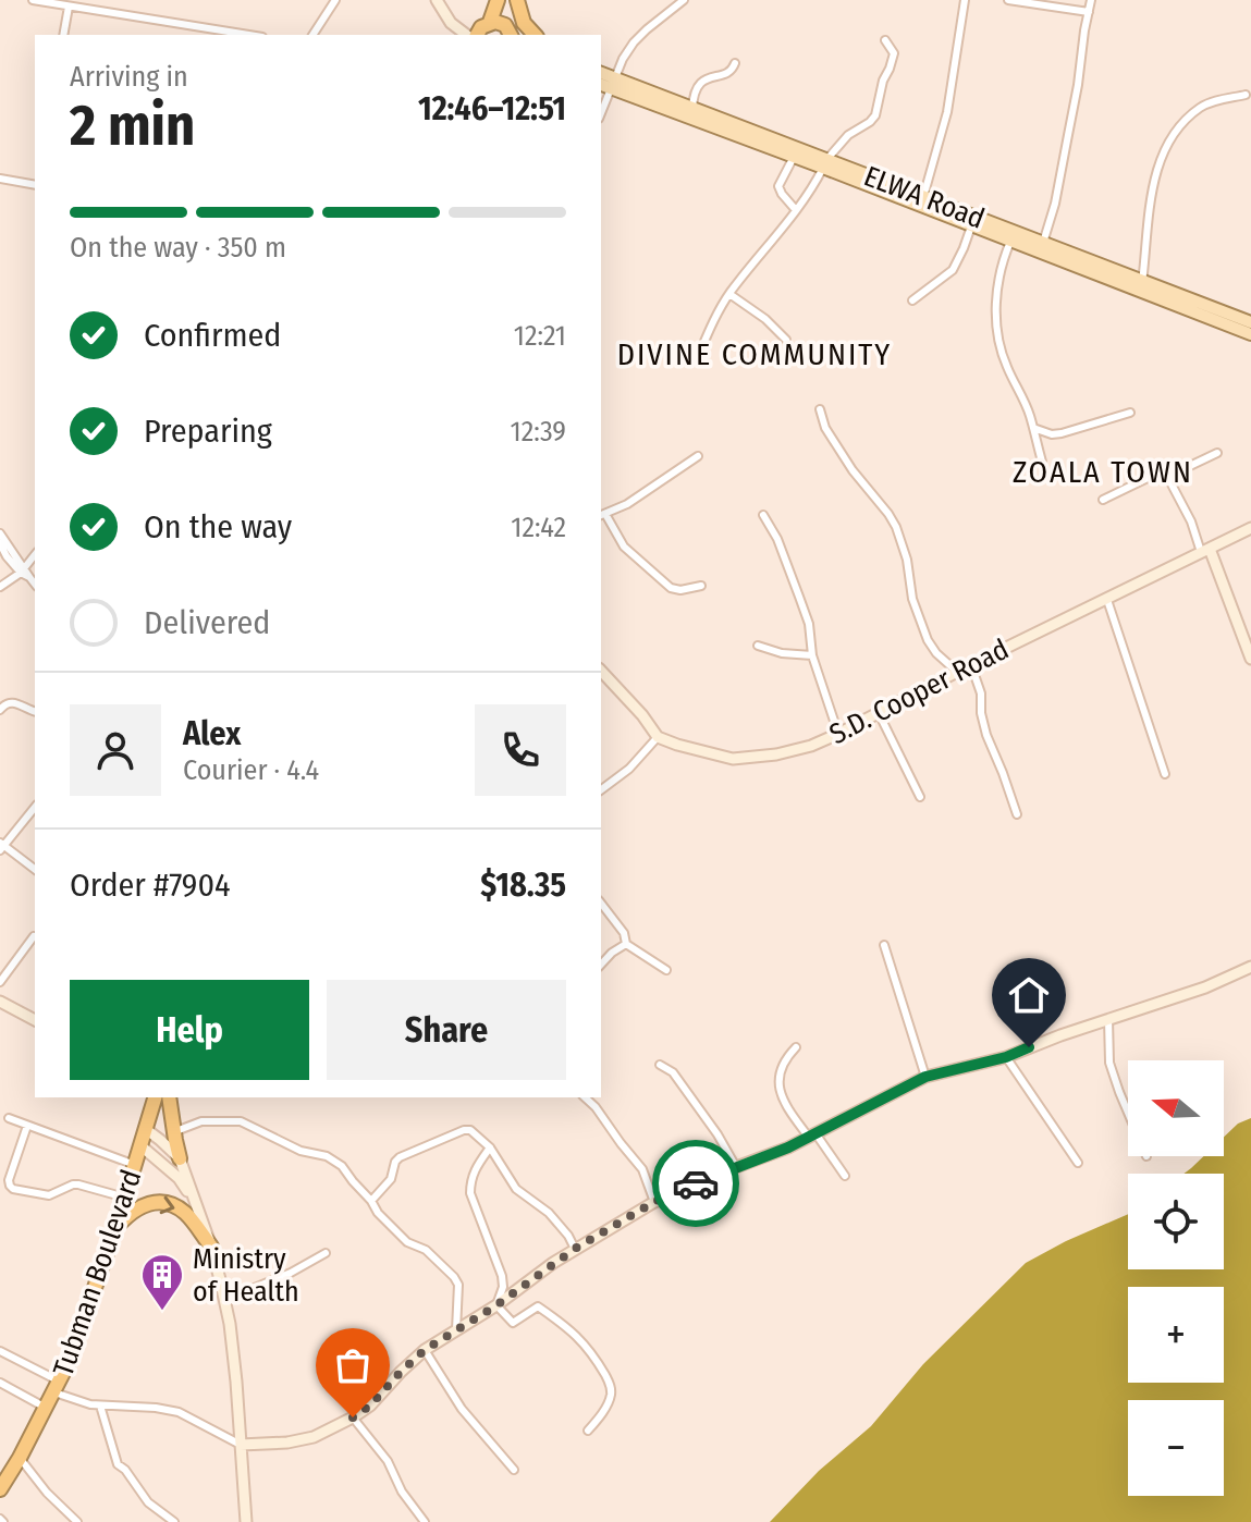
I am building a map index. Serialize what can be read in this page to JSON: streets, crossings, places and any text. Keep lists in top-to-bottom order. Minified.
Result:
{"streets":{"highway":["Tubman Boulevard"],"main road":["ELWA Road"],"street":["S.D. Cooper Road"]},"districts":["DIVINE COMMUNITY","ZOALA TOWN"],"places":{"building":["Ministry of Health"]},"north":"left","page":{"heading":["2 min","Arriving in","12:46–12:51"],"panel":["Alex","Courier · 4.4","Order #7904","$18.35"],"bar":"On the way · 350 m","list":[["Confirmed","12:21"],["Preparing","12:39"],["On the way","12:42"],"Delivered"],"buttons":["Help","Share"],"map_buttons":["+","−"]}}
